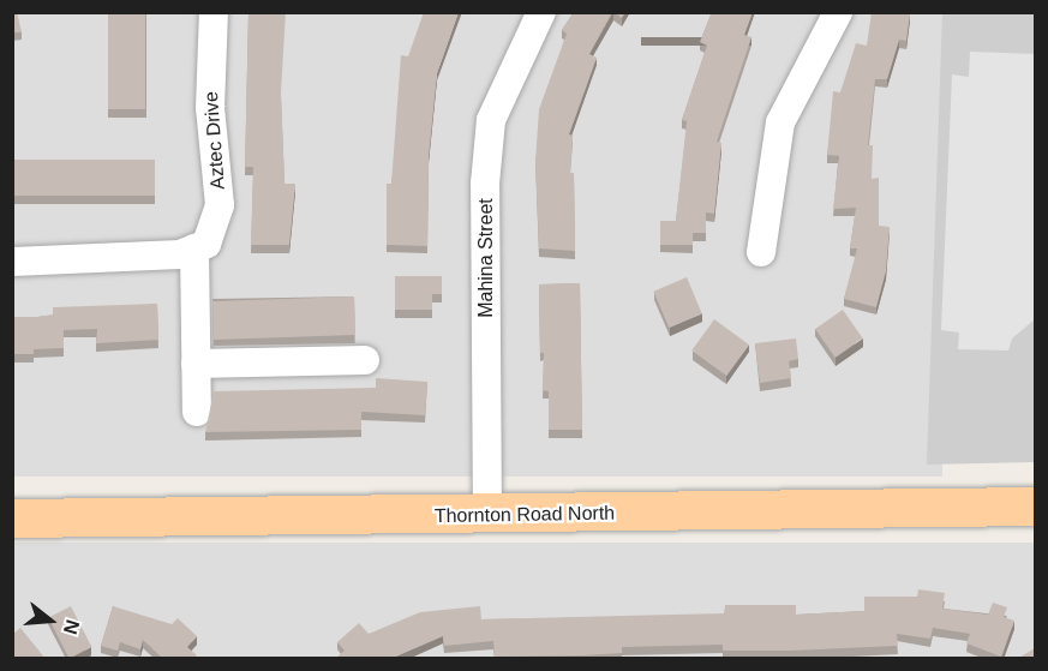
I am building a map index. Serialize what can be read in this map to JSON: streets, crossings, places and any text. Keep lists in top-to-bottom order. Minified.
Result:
{"streets":{"main road":["Thornton Road North"],"street":["Aztec Drive","Mahina Street"]},"crossings":[["Mahina Street","Thornton Road North"]],"north":"right"}
